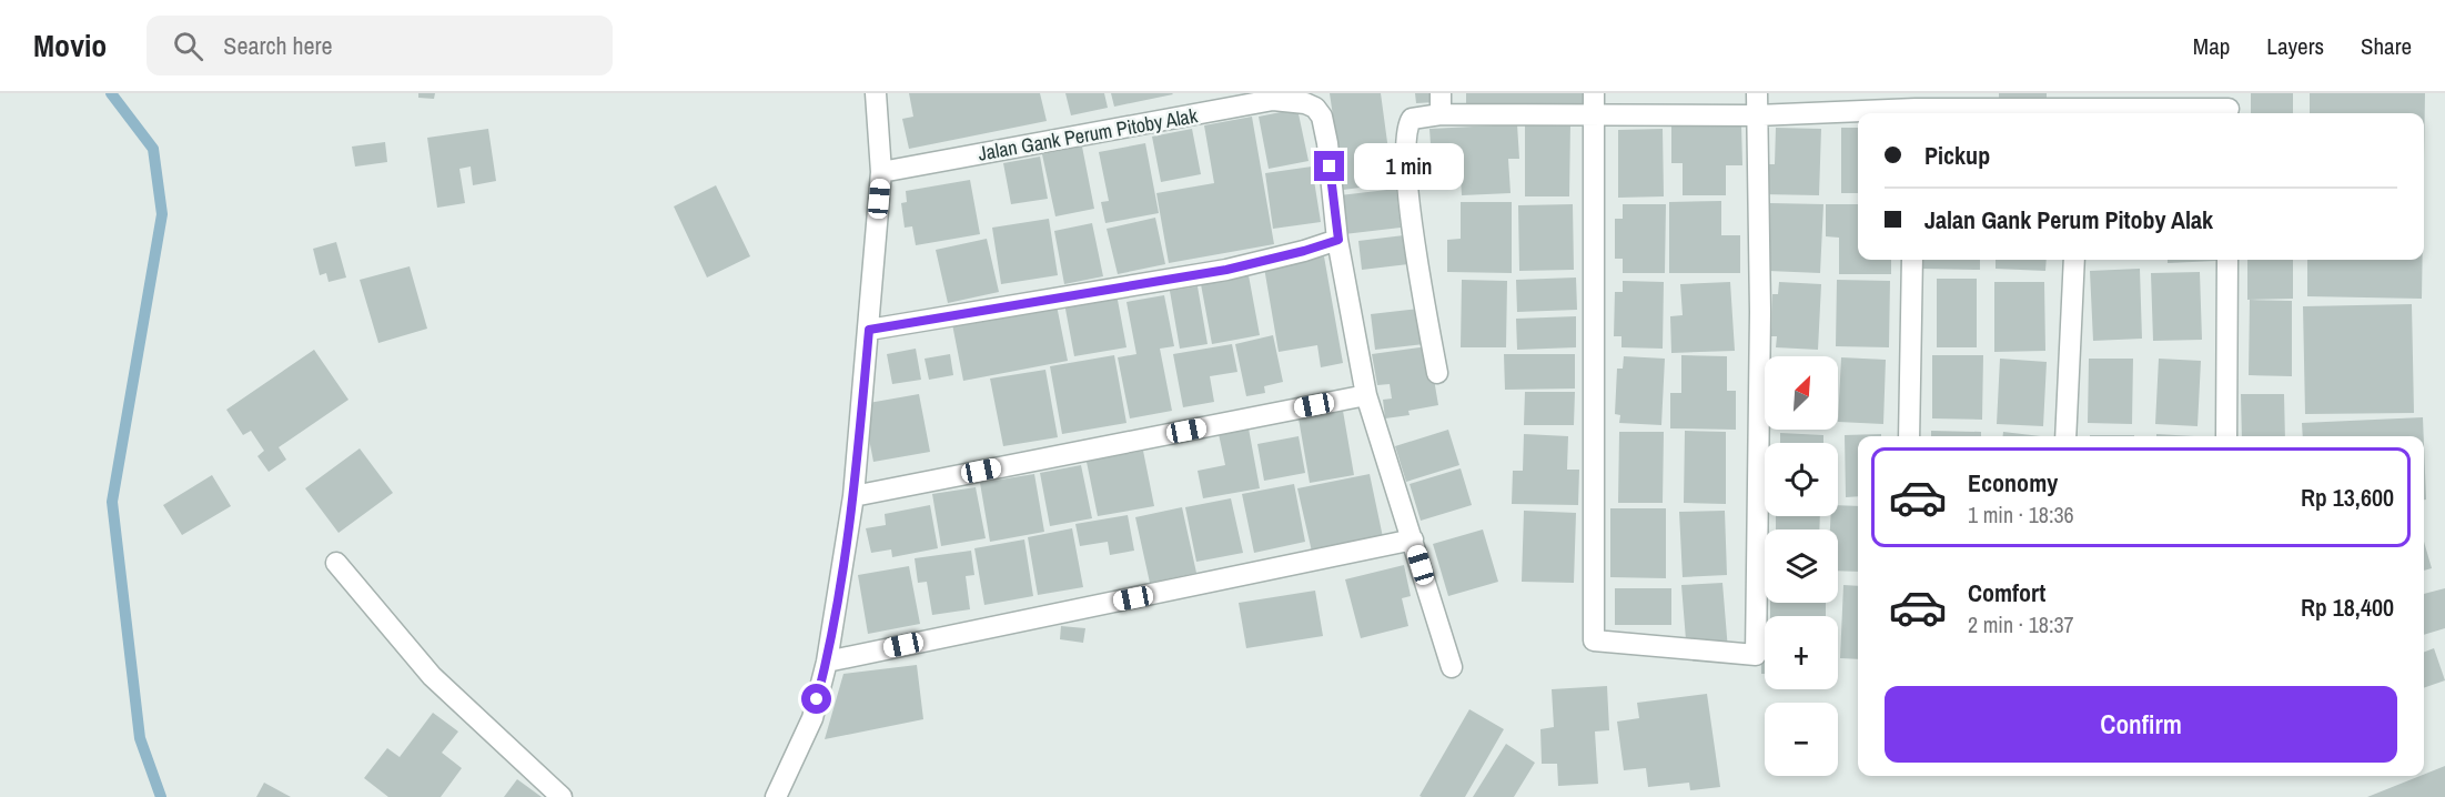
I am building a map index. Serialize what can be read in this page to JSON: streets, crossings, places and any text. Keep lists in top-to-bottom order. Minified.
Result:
{"streets":{"street":["Jalan Gank Perum Pitoby Alak"]},"north":"top right","page":{"header":"Movio","search":"Search here","nav":["Map","Layers","Share"],"banner":["Pickup","Jalan Gank Perum Pitoby Alak"],"bubble":"1 min","map_buttons":["+","−"],"list":[{"name":"Economy","note":"1 min · 18:36","value":"Rp 13,600"},{"name":"Comfort","note":"2 min · 18:37","value":"Rp 18,400"}],"buttons":"Confirm"}}
